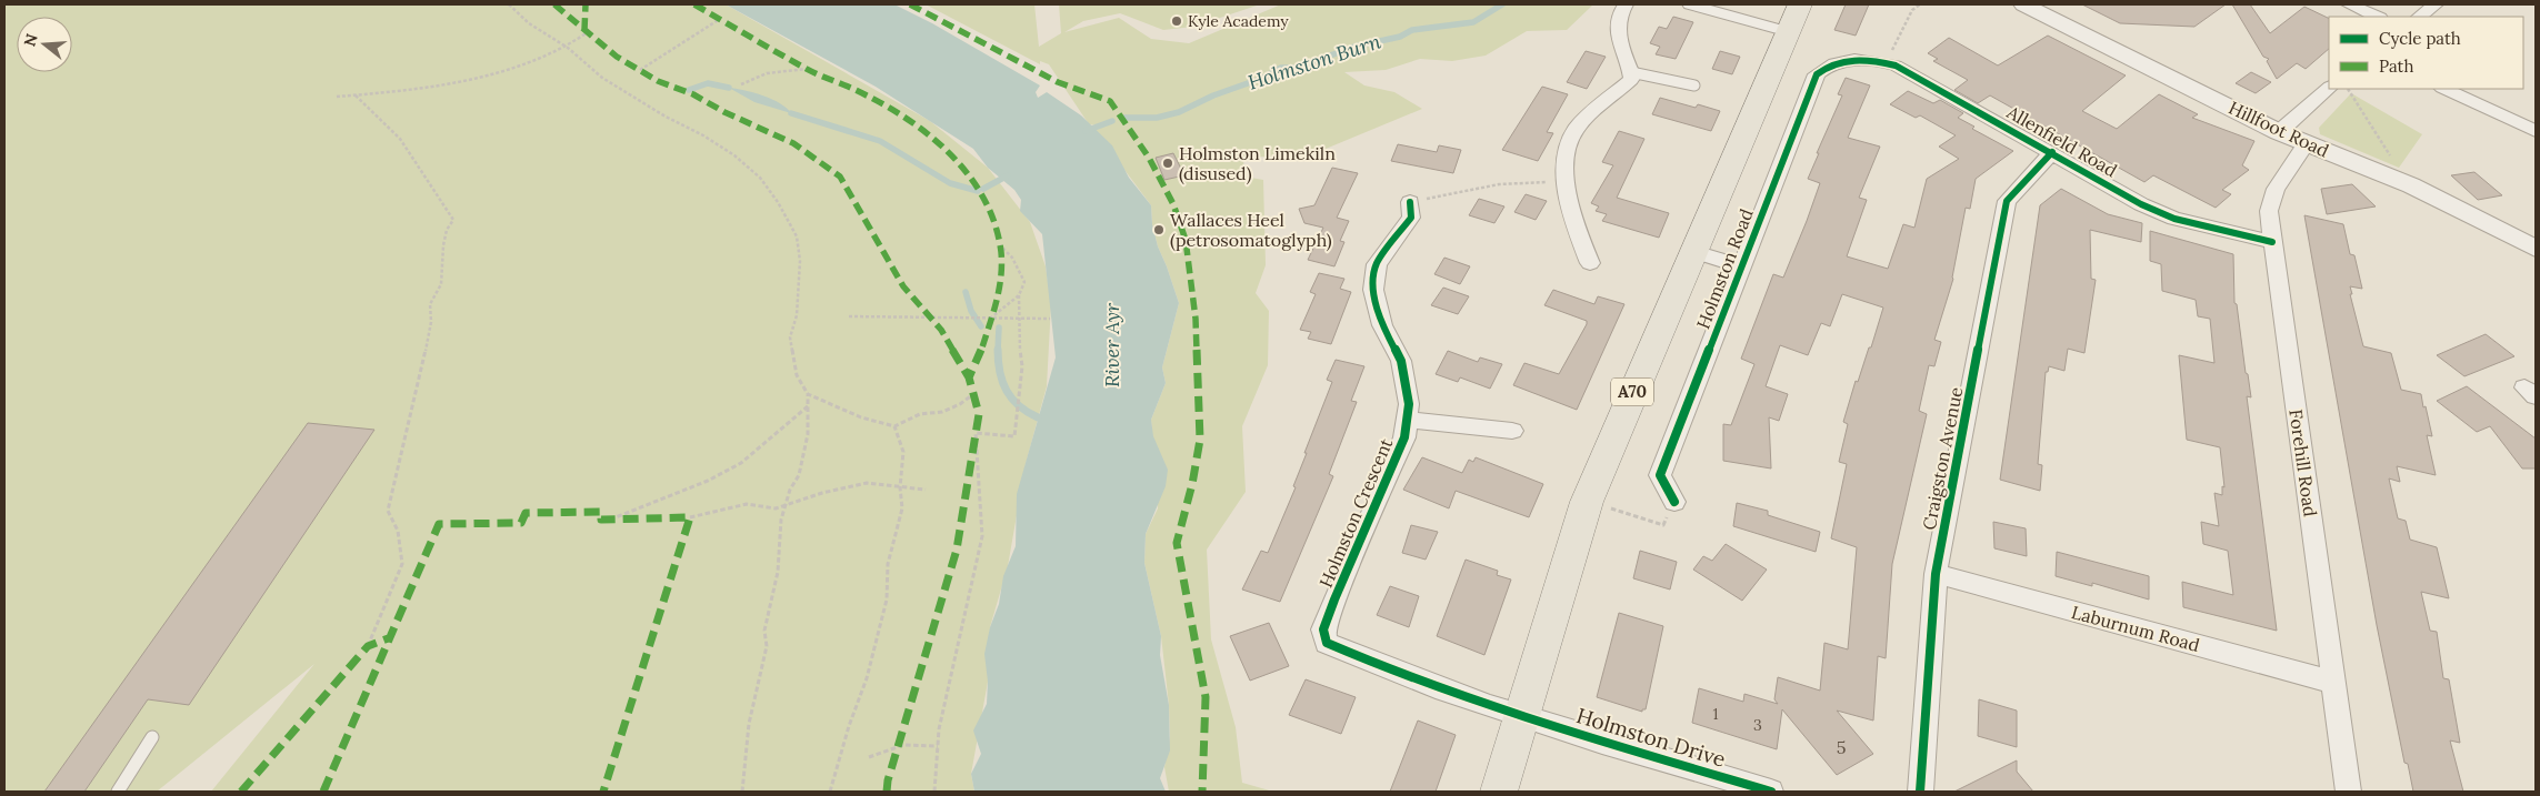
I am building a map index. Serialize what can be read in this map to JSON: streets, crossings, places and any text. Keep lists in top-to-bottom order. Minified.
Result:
{"streets":{"main road":["Holmston Road","A70"],"street":["Hillfoot Road","Allenfield Road","Craigston Avenue","Forehill Road","Holmston Crescent","Laburnum Road","Holmston Drive"]},"crossings":[["Hillfoot Road","Forehill Road"],["Allenfield Road","Holmston Road"],["Allenfield Road","Craigston Avenue"],["Allenfield Road","Forehill Road"],["Holmston Road","Holmston Crescent"],["Holmston Road","Holmston Drive"],["Craigston Avenue","Laburnum Road"],["Forehill Road","Laburnum Road"],["Holmston Crescent","Holmston Drive"]],"water":["Holmston Burn","River Ayr"],"places":["Kyle Academy","Holmston Limekiln (disused)","Wallaces Heel (petrosomatoglyph)"],"house_numbers":["1","3","5"],"legend":["Cycle path","Path"],"north":"left"}
